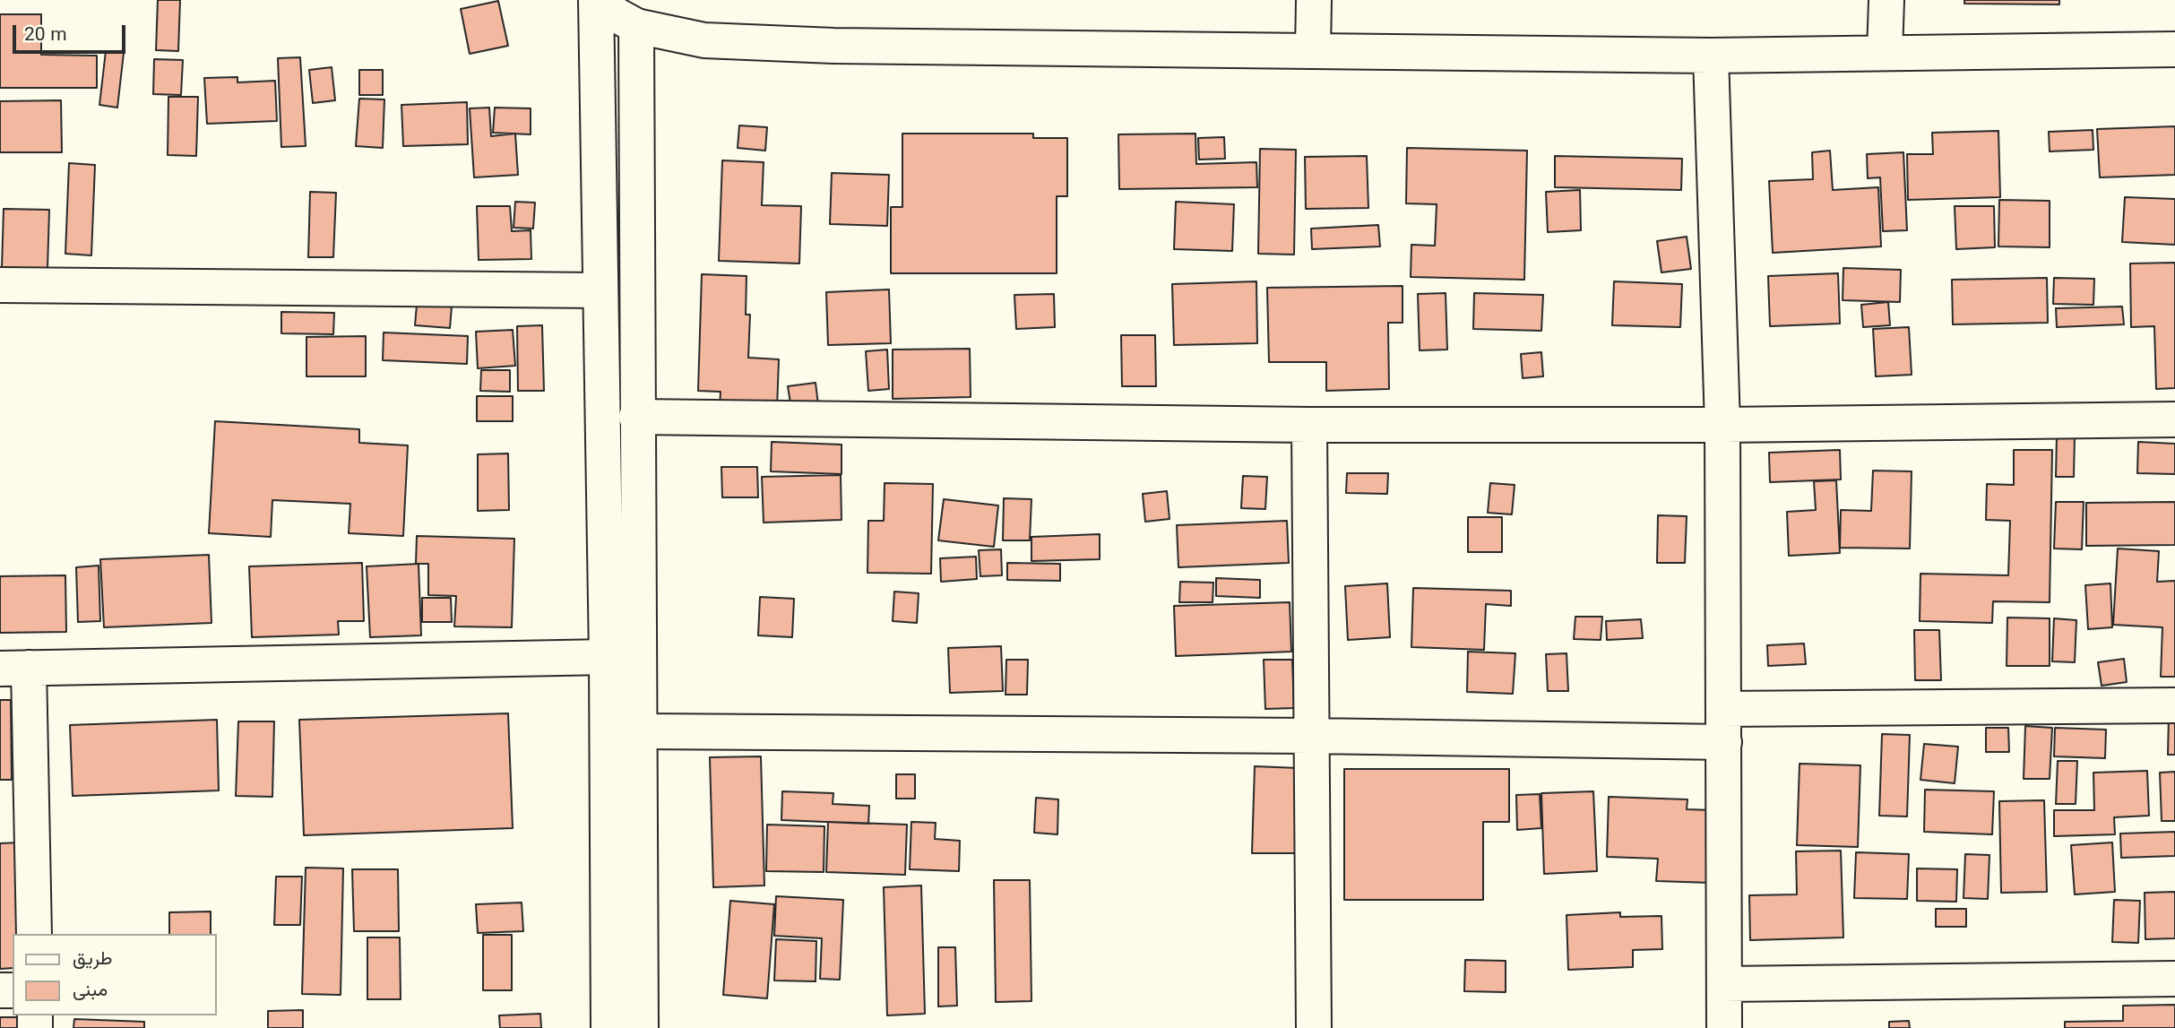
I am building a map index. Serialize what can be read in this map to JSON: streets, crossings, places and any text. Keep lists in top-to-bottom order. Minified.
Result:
{"legend":["طريق","مبنى"],"scale_bar":"20 m"}
